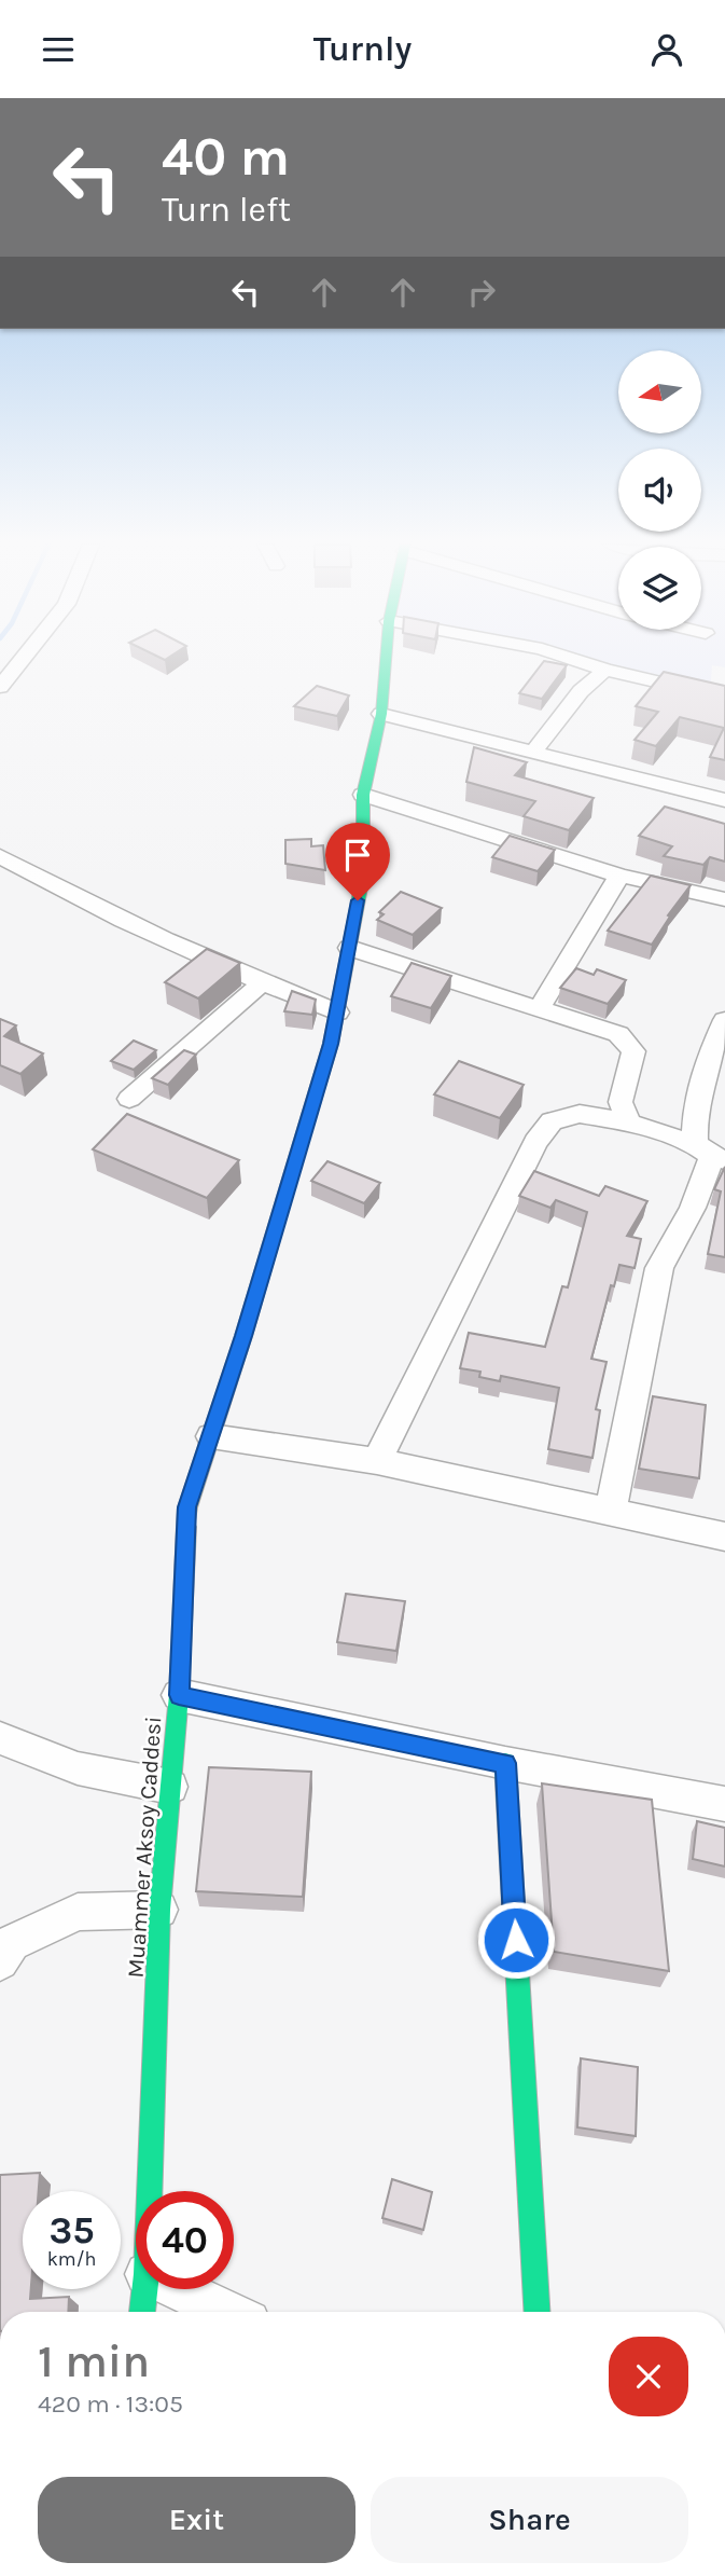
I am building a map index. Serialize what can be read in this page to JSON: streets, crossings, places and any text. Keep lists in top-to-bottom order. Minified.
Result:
{"streets":{"street":["Muammer Aksoy Caddesi"]},"north":"left","page":{"header":"Turnly","turn":["40 m","Turn left"],"speed":"35 km/h","limit":"40","heading":["1 min","420 m · 13:05"],"buttons":["Exit","Share"]}}
